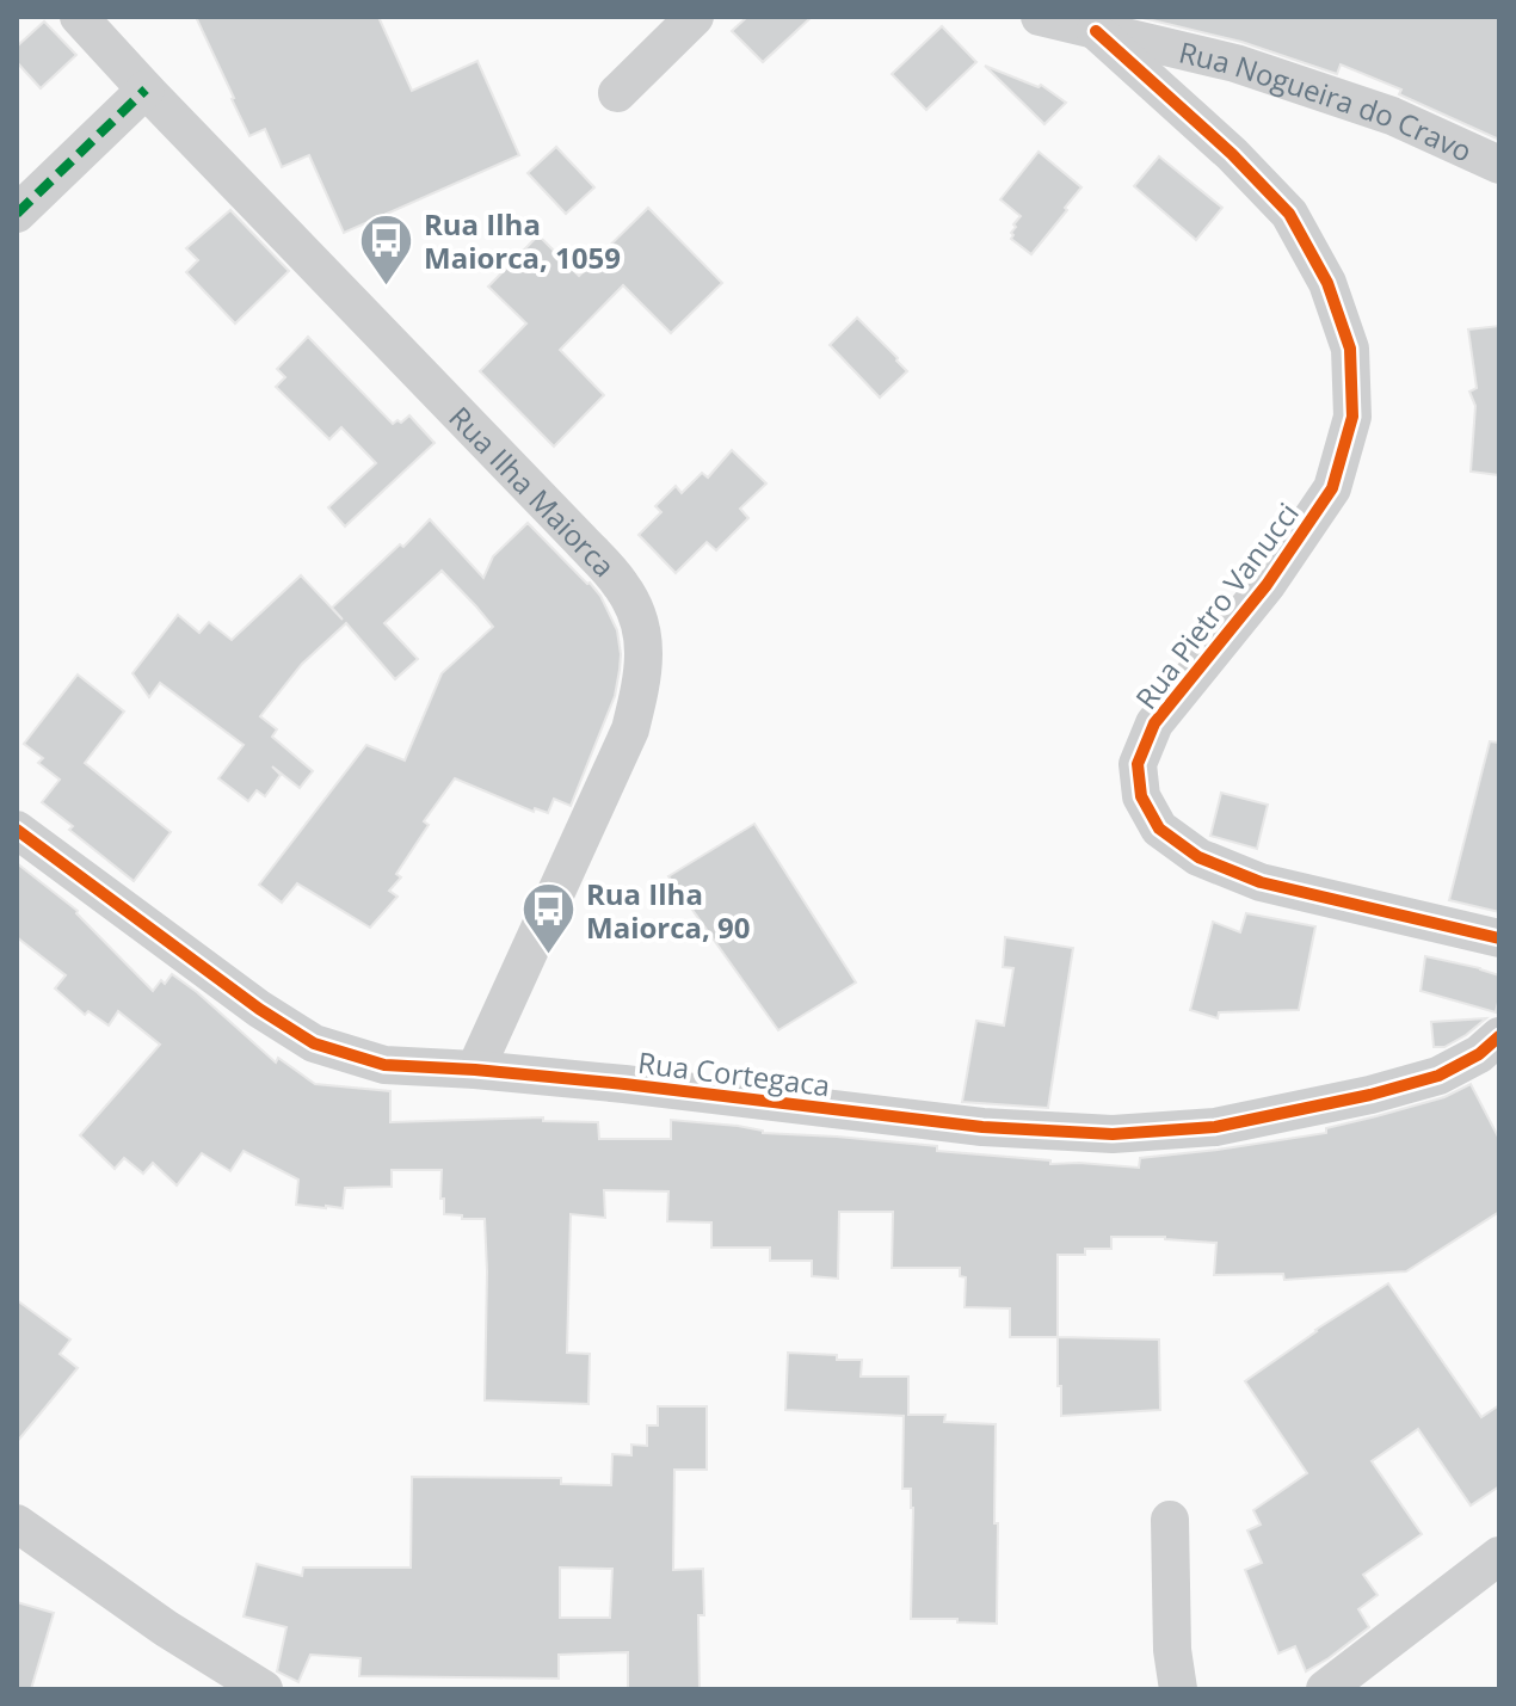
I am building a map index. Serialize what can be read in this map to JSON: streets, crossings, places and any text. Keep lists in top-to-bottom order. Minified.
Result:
{"streets":{"street":["Rua Nogueira do Cravo","Rua Ilha Maiorca","Rua Pietro Vanucci","Rua Cortegaca"]},"crossings":[["Rua Nogueira do Cravo","Rua Pietro Vanucci"],["Rua Ilha Maiorca","Rua Cortegaca"]],"places":{"bus stop":["Rua Ilha Maiorca, 1059","Rua Ilha Maiorca, 90"]}}
